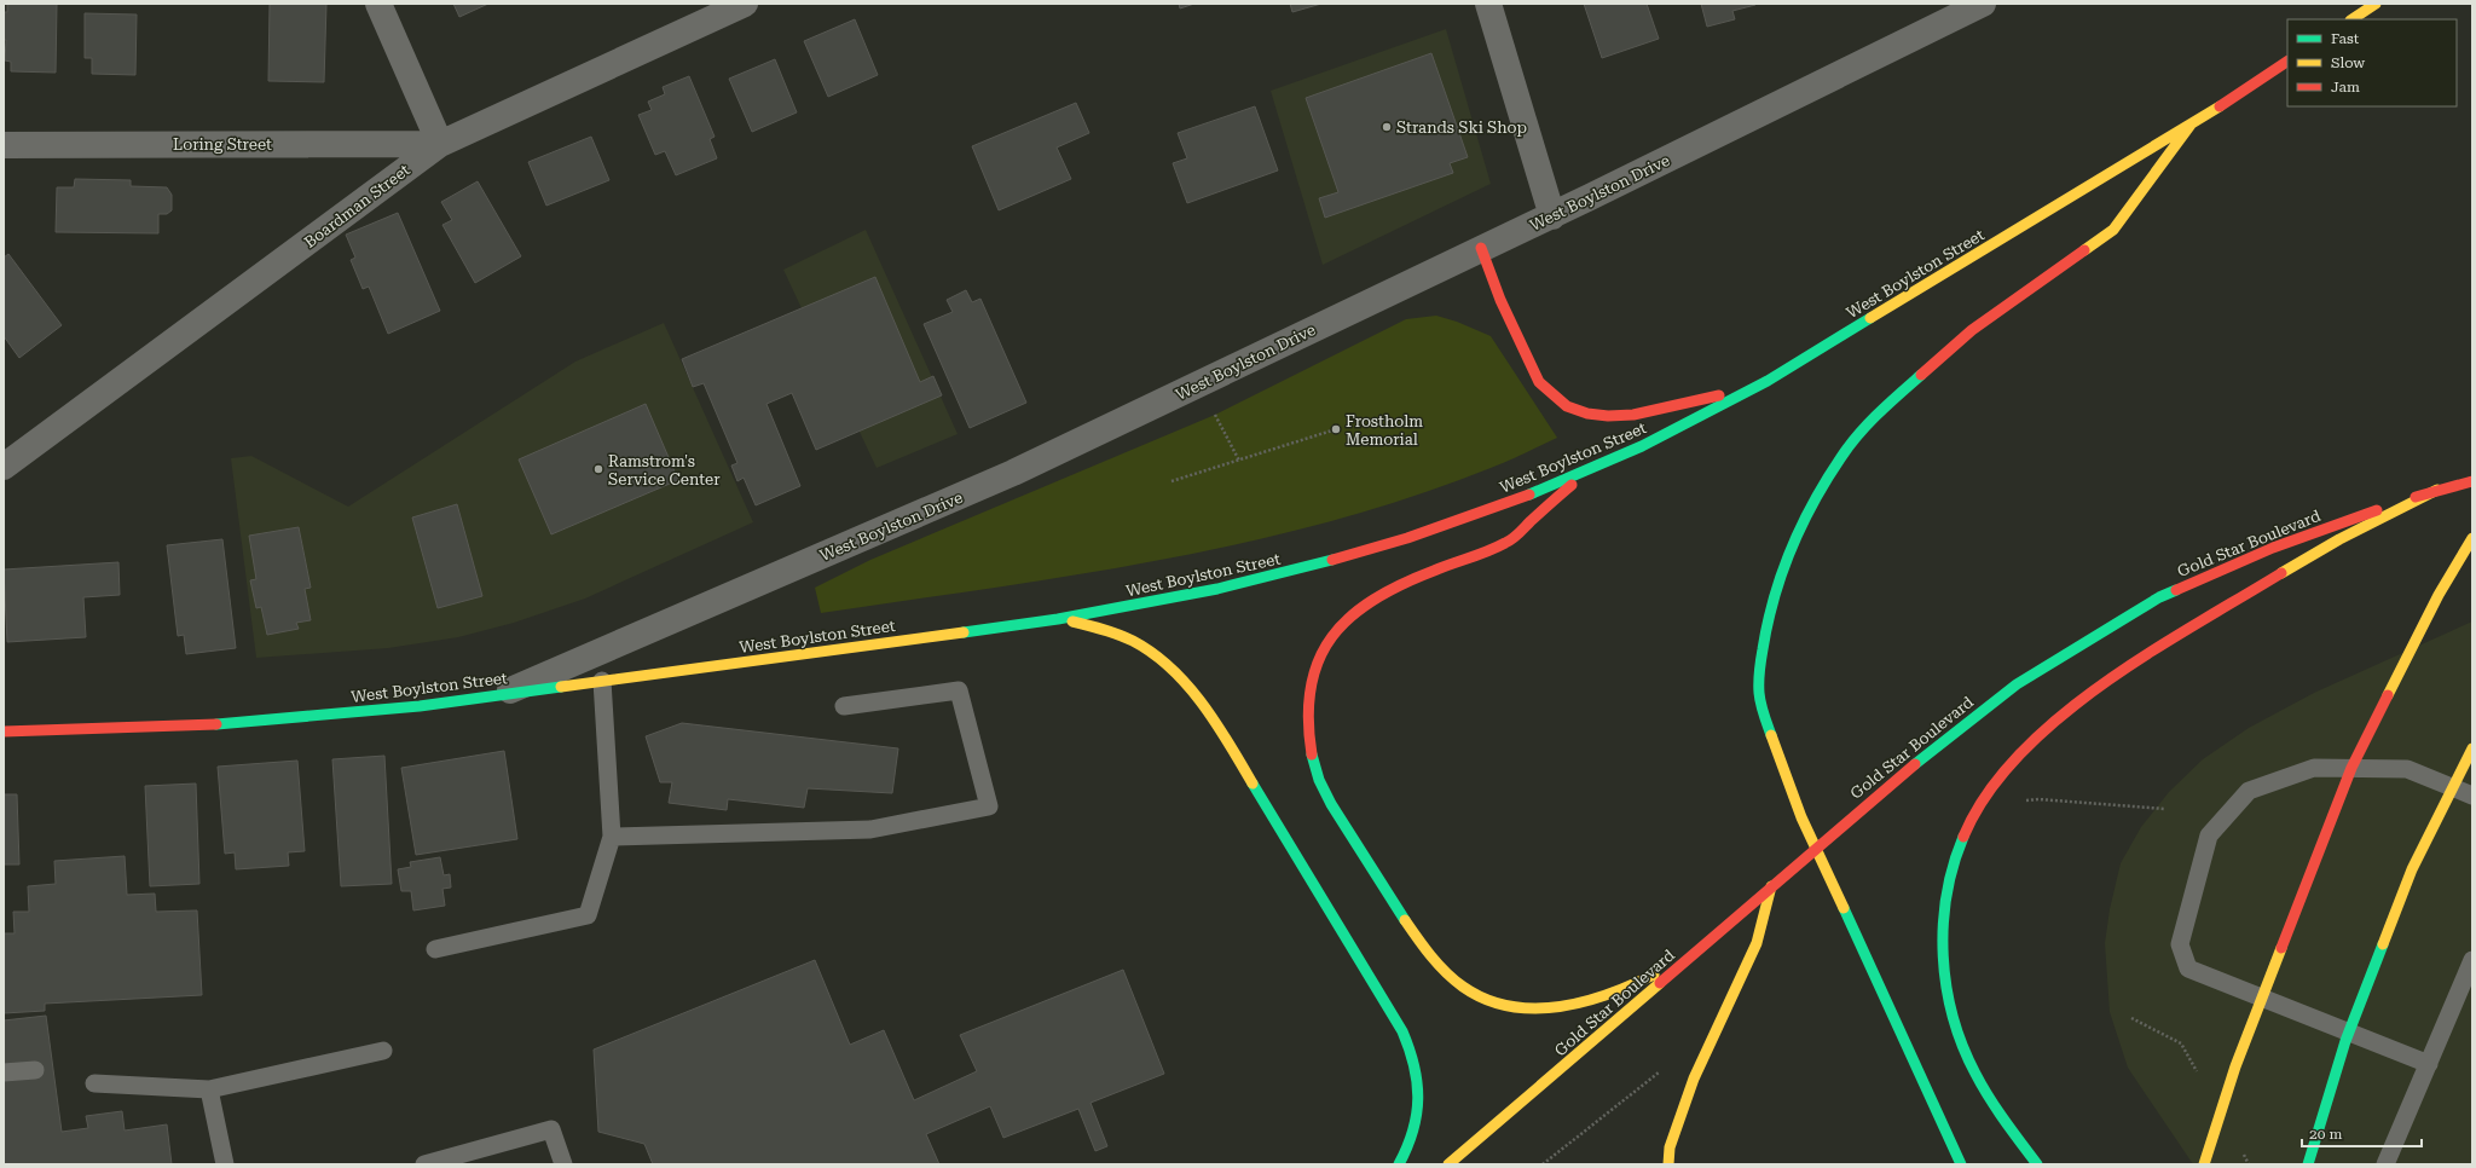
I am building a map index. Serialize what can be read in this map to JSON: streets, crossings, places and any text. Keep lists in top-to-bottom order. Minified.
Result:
{"streets":{"main road":["West Boylston Street","Gold Star Boulevard"],"street":["Loring Street","West Boylston Drive","Boardman Street"]},"crossings":[["Loring Street","Boardman Street"],["West Boylston Drive","West Boylston Street"]],"places":["Strands Ski Shop","Frostholm Memorial","Ramstrom's Service Center"],"legend":["Fast","Slow","Jam"],"scale_bar":"20 m"}
